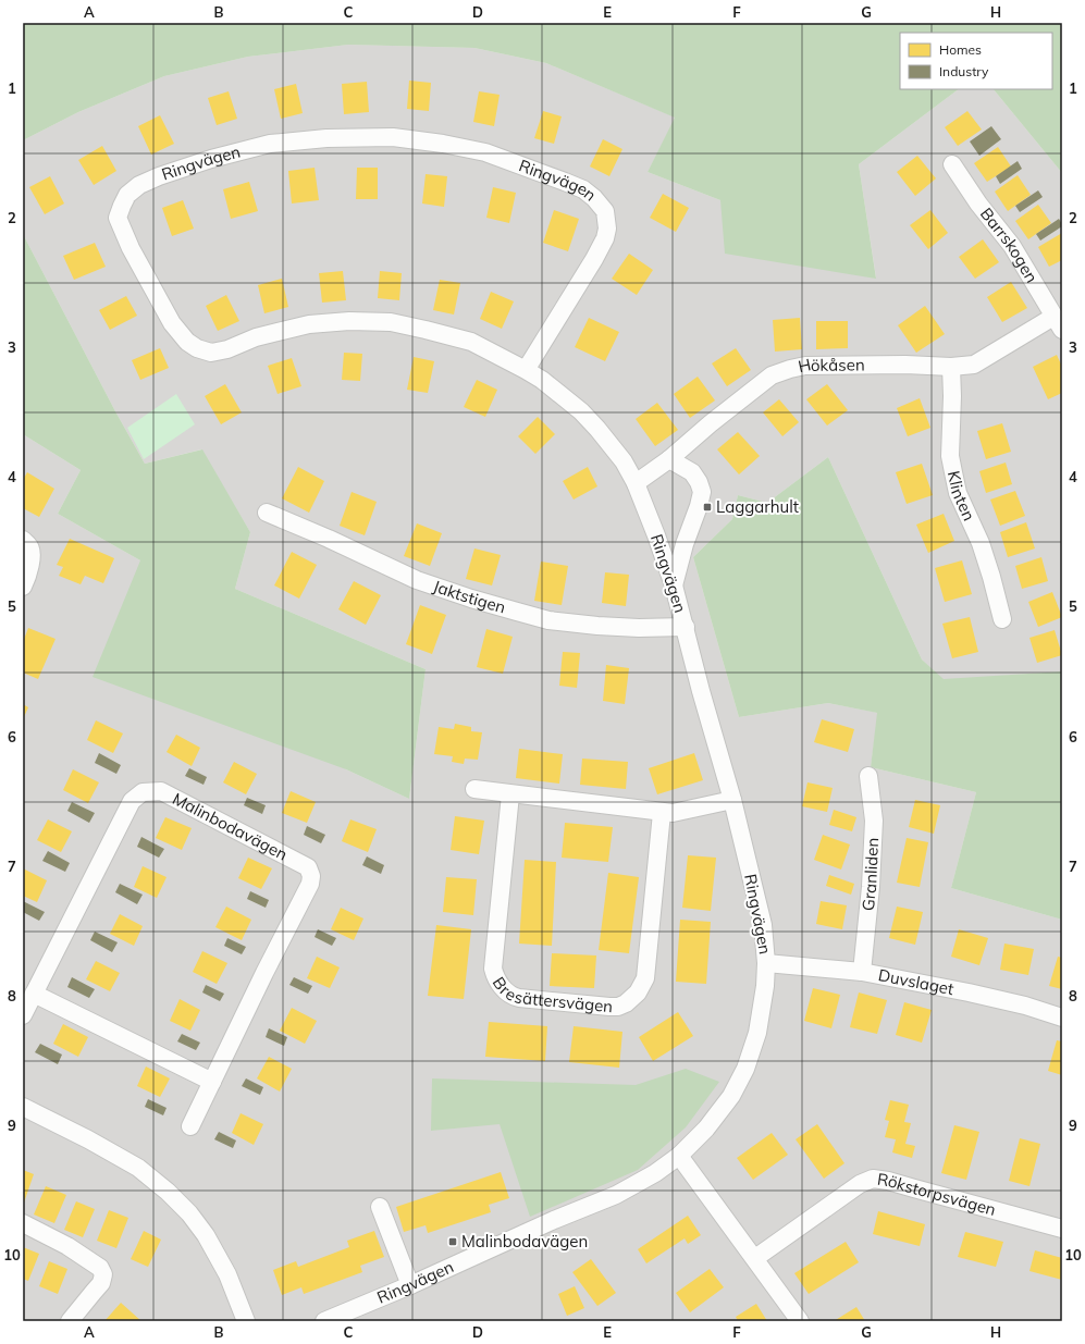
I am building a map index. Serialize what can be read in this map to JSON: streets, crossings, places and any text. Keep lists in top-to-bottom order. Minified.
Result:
{"streets":{"street":["Ringvägen","Barrskogen","Hökåsen","Klinten","Jaktstigen","Malinbodavägen","Granliden","Duvslaget","Bresättersvägen","Rökstorpsvägen"]},"crossings":[["Ringvägen","Hökåsen"],["Ringvägen","Jaktstigen"],["Ringvägen","Duvslaget"],["Barrskogen","Hökåsen"],["Hökåsen","Klinten"],["Granliden","Duvslaget"]],"places":{"transit":["Laggarhult","Malinbodavägen"]},"legend":["Homes","Industry"],"grid":{"columns":["A","B","C","D","E","F","G","H"],"rows":["1","2","3","4","5","6","7","8","9","10"]}}
